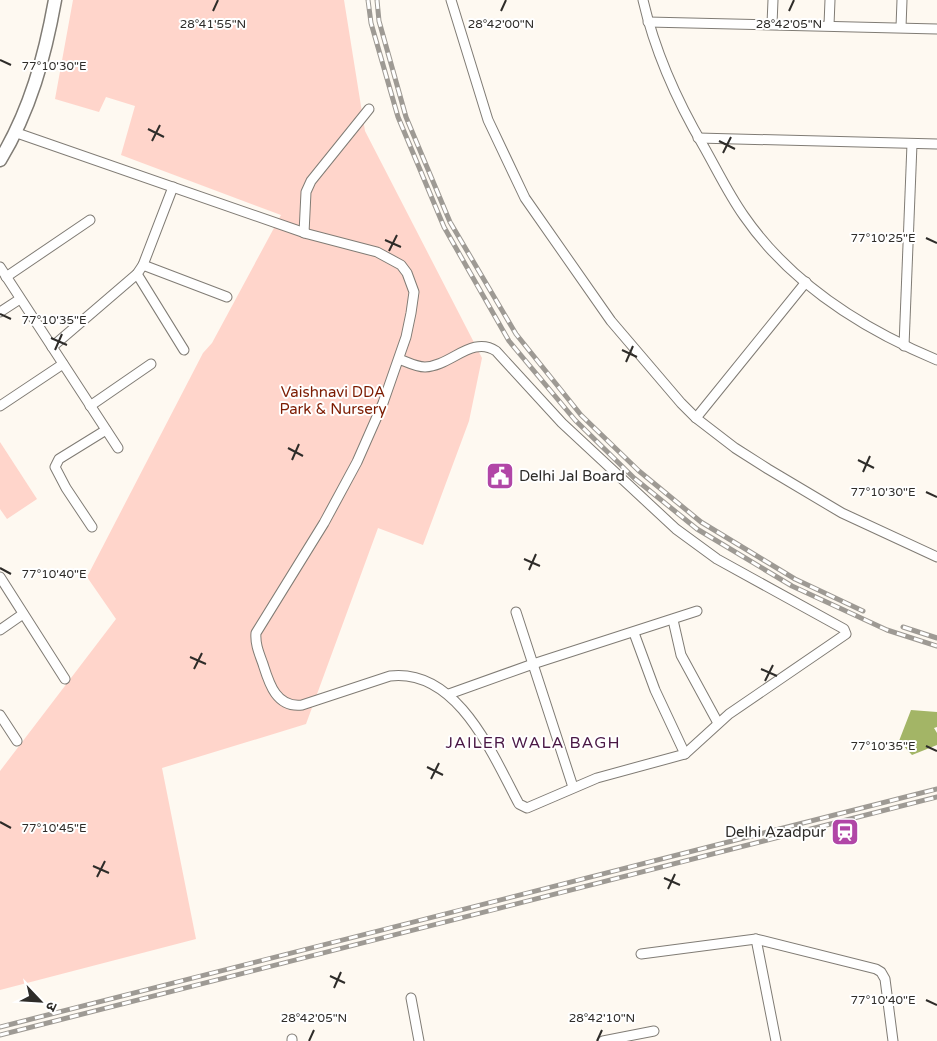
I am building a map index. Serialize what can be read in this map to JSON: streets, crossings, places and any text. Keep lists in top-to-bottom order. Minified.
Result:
{"districts":["JAILER WALA BAGH"],"parks":["Vaishnavi DDA Park & Nursery"],"places":{"public building":["Delhi Jal Board"],"station":["Delhi Azadpur"]},"north":"bottom right","coordinates":["28°42'00\"N","28°42'05\"N","28°41'55\"N","77°10'30\"E","77°10'25\"E","77°10'35\"E","77°10'40\"E","77°10'45\"E","28°42'10\"N"]}
